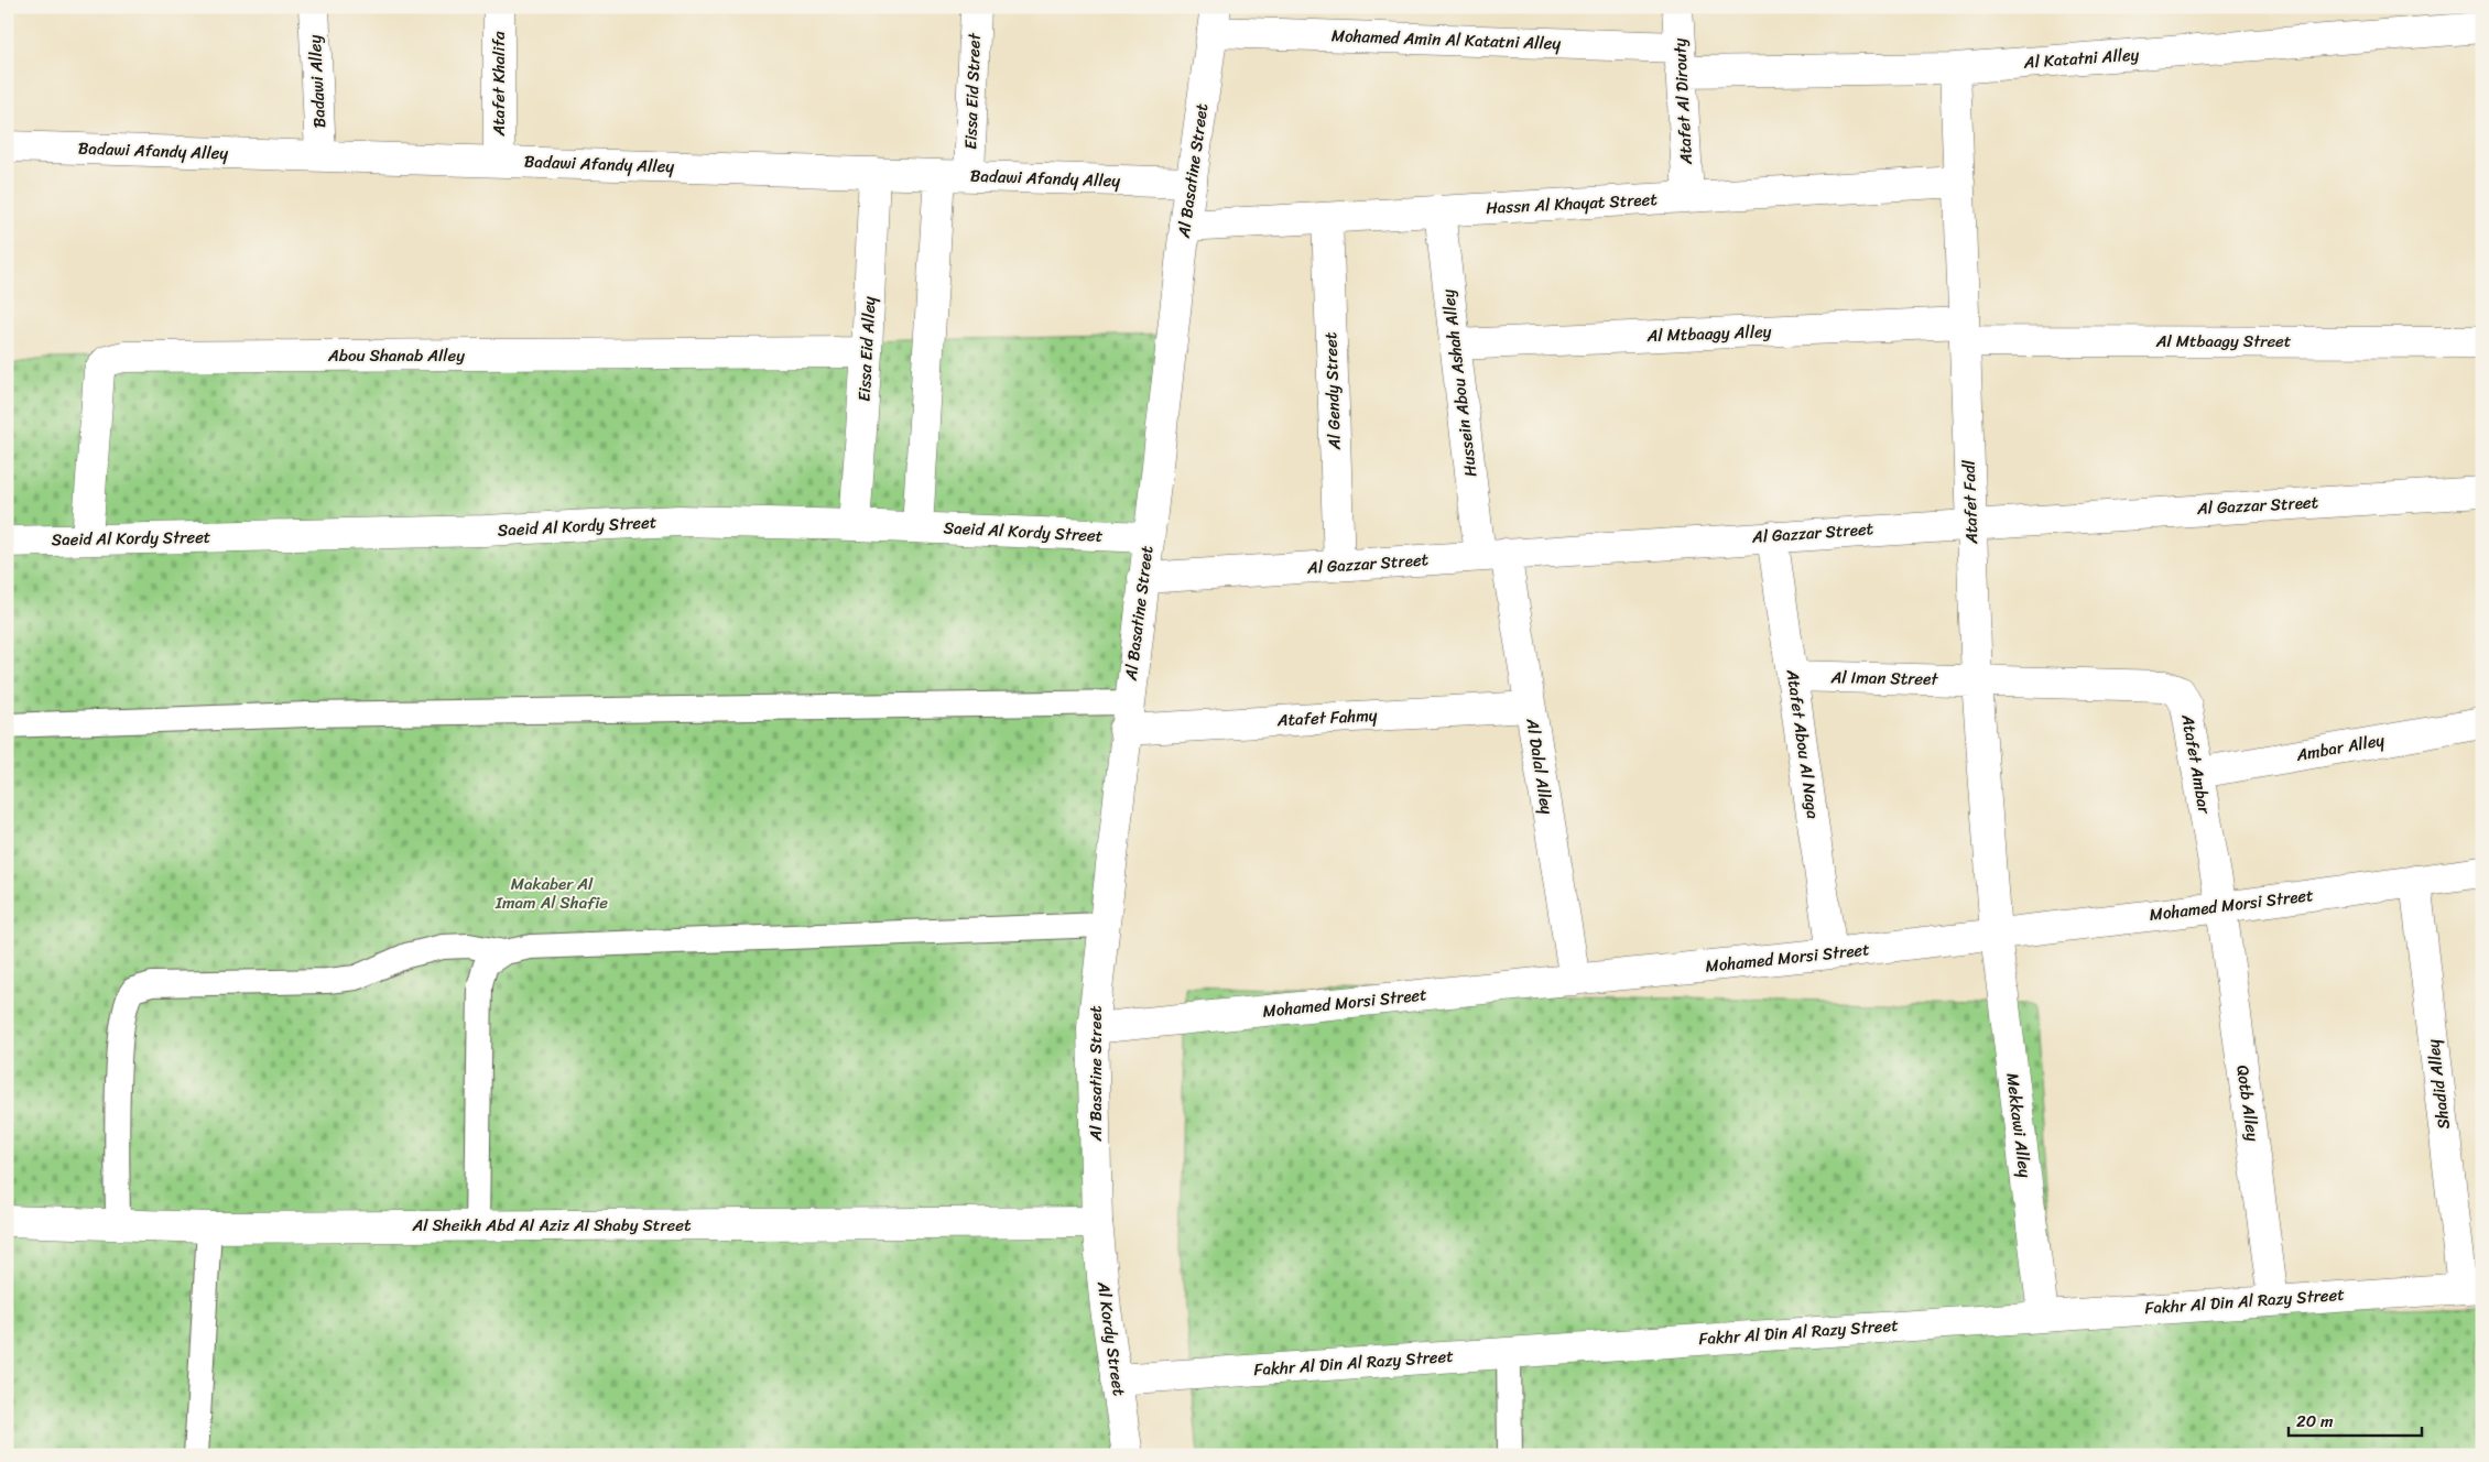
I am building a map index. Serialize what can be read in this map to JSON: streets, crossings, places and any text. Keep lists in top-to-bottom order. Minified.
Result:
{"streets":{"street":["Mohamed Amin Al Katatni Alley","Al Katatni Alley","Badawi Alley","Atafet Khalifa","Eissa Eid Street","Atafet Al Dirouty","Badawi Afandy Alley","Al Basatine Street","Hassn Al Khayat Street","Al Mtbaagy Alley","Al Mtbaagy Street","Eissa Eid Alley","Abou Shanab Alley","Hussein Abou Ashah Alley","Al Gendy Street","Atafet Fadl","Al Gazzar Street","Saeid Al Kordy Street","Al Iman Street","Atafet Fahmy","Atafet Abou Al Naga","Ambar Alley","Atafet Ambar","Al Dalal Alley","Mohamed Morsi Street","Shadid Alley","Qotb Alley","Mekkawi Alley","Al Sheikh Abd Al Aziz Al Shaby Street","Fakhr Al Din Al Razy Street","Al Kordy Street"]},"crossings":[["Mohamed Amin Al Katatni Alley","Al Katatni Alley"],["Mohamed Amin Al Katatni Alley","Atafet Al Dirouty"],["Mohamed Amin Al Katatni Alley","Al Basatine Street"],["Al Katatni Alley","Atafet Al Dirouty"],["Al Katatni Alley","Atafet Fadl"],["Badawi Alley","Badawi Afandy Alley"],["Atafet Khalifa","Badawi Afandy Alley"],["Eissa Eid Street","Badawi Afandy Alley"],["Eissa Eid Street","Saeid Al Kordy Street"],["Atafet Al Dirouty","Hassn Al Khayat Street"],["Badawi Afandy Alley","Al Basatine Street"],["Badawi Afandy Alley","Eissa Eid Alley"],["Al Basatine Street","Hassn Al Khayat Street"],["Al Basatine Street","Al Gazzar Street"],["Al Basatine Street","Saeid Al Kordy Street"],["Al Basatine Street","Atafet Fahmy"],["Al Basatine Street","Mohamed Morsi Street"],["Al Basatine Street","Al Sheikh Abd Al Aziz Al Shaby Street"],["Al Basatine Street","Al Kordy Street"],["Hassn Al Khayat Street","Hussein Abou Ashah Alley"],["Hassn Al Khayat Street","Al Gendy Street"],["Hassn Al Khayat Street","Atafet Fadl"],["Al Mtbaagy Alley","Al Mtbaagy Street"],["Al Mtbaagy Alley","Hussein Abou Ashah Alley"],["Al Mtbaagy Alley","Atafet Fadl"],["Al Mtbaagy Street","Atafet Fadl"],["Eissa Eid Alley","Abou Shanab Alley"],["Eissa Eid Alley","Saeid Al Kordy Street"],["Abou Shanab Alley","Saeid Al Kordy Street"],["Hussein Abou Ashah Alley","Al Gazzar Street"],["Hussein Abou Ashah Alley","Al Dalal Alley"],["Al Gendy Street","Al Gazzar Street"],["Atafet Fadl","Al Gazzar Street"],["Atafet Fadl","Al Iman Street"],["Atafet Fadl","Atafet Ambar"],["Atafet Fadl","Mohamed Morsi Street"],["Atafet Fadl","Mekkawi Alley"],["Al Gazzar Street","Atafet Abou Al Naga"],["Al Gazzar Street","Al Dalal Alley"],["Al Iman Street","Atafet Abou Al Naga"],["Al Iman Street","Atafet Ambar"],["Atafet Fahmy","Al Dalal Alley"],["Atafet Abou Al Naga","Mohamed Morsi Street"],["Ambar Alley","Atafet Ambar"],["Atafet Ambar","Mohamed Morsi Street"],["Atafet Ambar","Qotb Alley"],["Al Dalal Alley","Mohamed Morsi Street"],["Mohamed Morsi Street","Shadid Alley"],["Mohamed Morsi Street","Qotb Alley"],["Mohamed Morsi Street","Mekkawi Alley"],["Shadid Alley","Fakhr Al Din Al Razy Street"],["Qotb Alley","Fakhr Al Din Al Razy Street"],["Mekkawi Alley","Fakhr Al Din Al Razy Street"],["Al Sheikh Abd Al Aziz Al Shaby Street","Al Kordy Street"],["Fakhr Al Din Al Razy Street","Al Kordy Street"]],"parks":["Makaber Al Imam Al Shafie"],"scale_bar":"20 m"}
